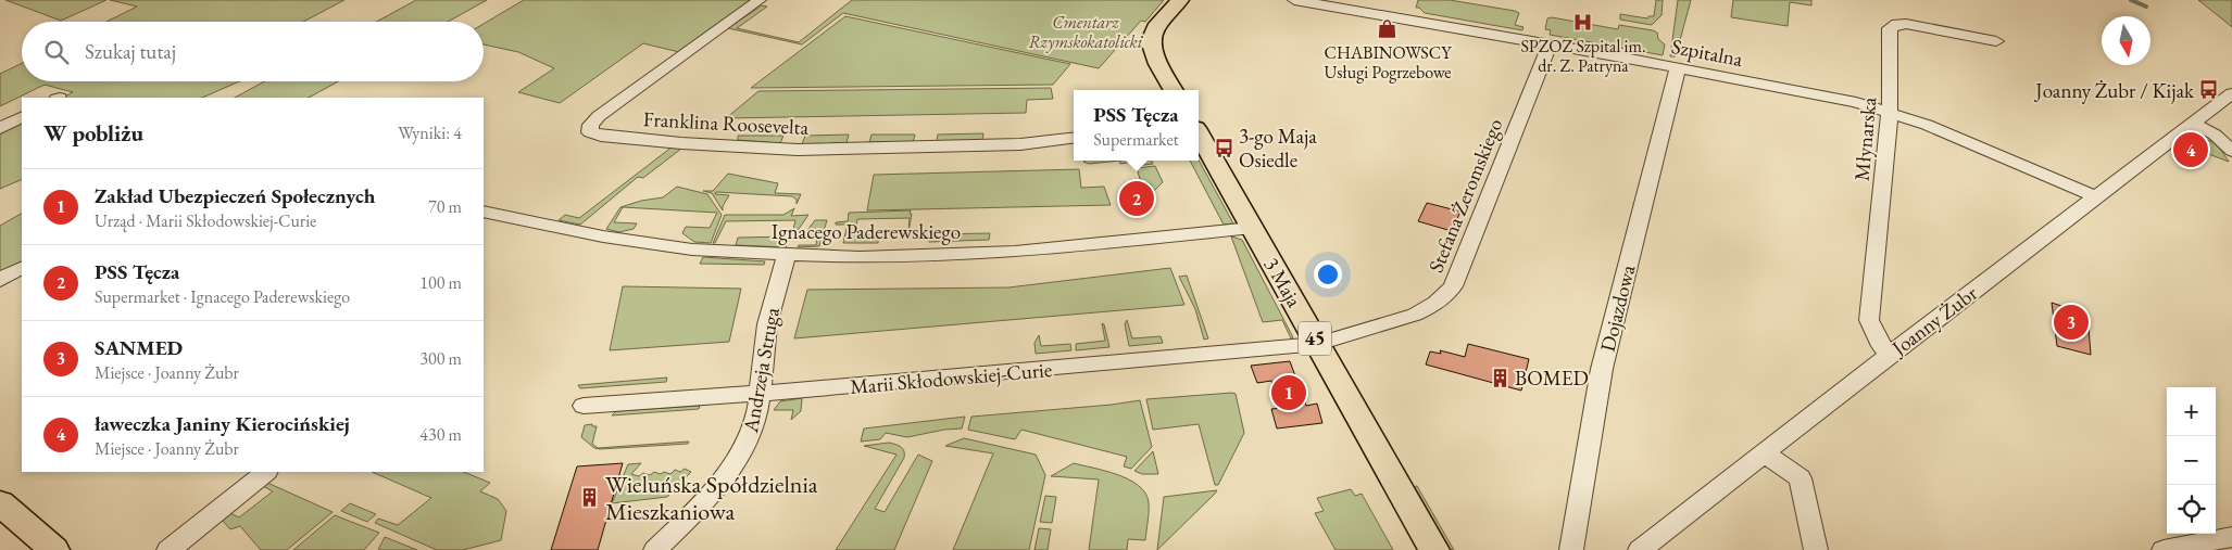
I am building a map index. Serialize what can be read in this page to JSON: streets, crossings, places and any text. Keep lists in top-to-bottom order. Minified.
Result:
{"streets":{"main road":["3 Maja","45"],"street":["Szpitalna","Franklina Roosevelta","Młynarska","Stefana Żeromskiego","Ignacego Paderewskiego","Dojazdowa","Joanny Żubr","Andrzeja Struga","Marii Skłodowskiej-Curie"]},"crossings":[["Szpitalna","Młynarska"],["Szpitalna","Stefana Żeromskiego"],["Szpitalna","Dojazdowa"],["Szpitalna","Joanny Żubr"],["Młynarska","Joanny Żubr"],["Stefana Żeromskiego","3 Maja"],["Stefana Żeromskiego","Marii Skłodowskiej-Curie"],["Ignacego Paderewskiego","3 Maja"],["Ignacego Paderewskiego","Andrzeja Struga"],["3 Maja","Marii Skłodowskiej-Curie"],["Andrzeja Struga","Marii Skłodowskiej-Curie"]],"parks":["Cmentarz Rzymskokatolicki"],"places":{"hospital":["SPZOZ Szpital im. dr. Z. Patryna"],"shop":["CHABINOWSCY Usługi Pogrzebowe"],"bus stop":["Joanny Żubr / Kijak","3-go Maja Osiedle"],"building":["BOMED","Wieluńska Spółdzielnia Mieszkaniowa"]},"north":"bottom","page":{"search":"Szukaj tutaj","popup":["PSS Tęcza","Supermarket"],"heading":["W pobliżu","Wyniki: 4"],"pins":["4","2","3","1"],"list":[{"mark":"1","name":"Zakład Ubezpieczeń Społecznych","note":"Urząd · Marii Skłodowskiej-Curie","value":"70 m"},{"mark":"2","name":"PSS Tęcza","note":"Supermarket · Ignacego Paderewskiego","value":"100 m"},{"mark":"3","name":"SANMED","note":"Miejsce · Joanny Żubr","value":"300 m"},{"mark":"4","name":"ławeczka Janiny Kierocińskiej","note":"Miejsce · Joanny Żubr","value":"430 m"}],"map_buttons":["+","−"]}}
